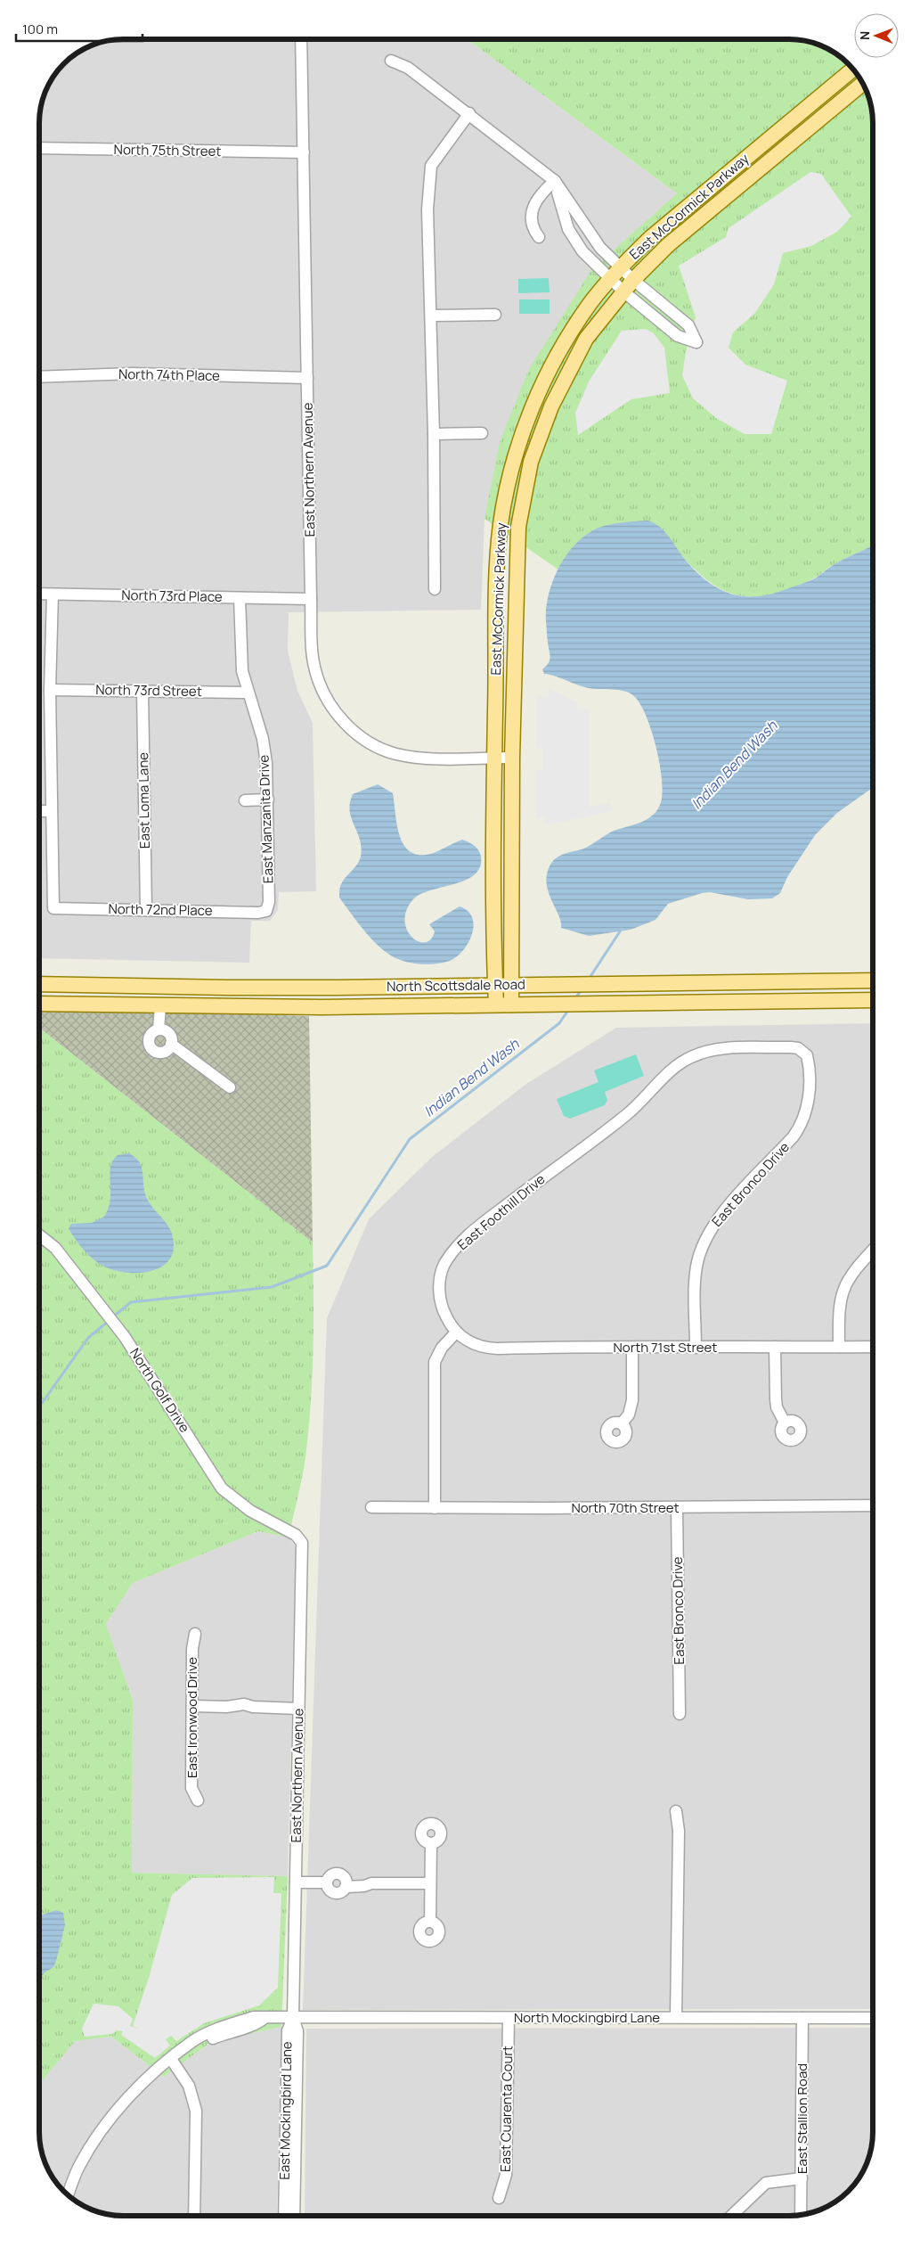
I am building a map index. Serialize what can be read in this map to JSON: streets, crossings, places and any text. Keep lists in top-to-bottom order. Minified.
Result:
{"streets":{"main road":["East McCormick Parkway","North Scottsdale Road"],"street":["North 75th Street","North 74th Place","East Northern Avenue","North 73rd Place","North 73rd Street","East Loma Lane","East Manzanita Drive","North 72nd Place","East Bronco Drive","East Foothill Drive","North 71st Street","North Golf Drive","North 70th Street","East Ironwood Drive","North Mockingbird Lane","East Cuarenta Court","East Mockingbird Lane","East Stallion Road"]},"crossings":[["North 75th Street","East Northern Avenue"],["East McCormick Parkway","East Northern Avenue"],["East McCormick Parkway","North Scottsdale Road"],["North 74th Place","East Northern Avenue"],["East Northern Avenue","North 73rd Place"],["East Northern Avenue","North Golf Drive"],["East Northern Avenue","North Mockingbird Lane"],["East Northern Avenue","East Mockingbird Lane"],["North 73rd Place","East Manzanita Drive"],["North 73rd Street","East Loma Lane"],["North 73rd Street","East Manzanita Drive"],["East Loma Lane","North 72nd Place"],["East Manzanita Drive","North 72nd Place"],["East Bronco Drive","East Foothill Drive"],["East Bronco Drive","North 71st Street"],["East Bronco Drive","North 70th Street"],["East Foothill Drive","North 71st Street"],["North Mockingbird Lane","East Cuarenta Court"],["North Mockingbird Lane","East Mockingbird Lane"],["North Mockingbird Lane","East Stallion Road"]],"water":["Indian Bend Wash"],"scale_bar":"100 m","north":"left"}
